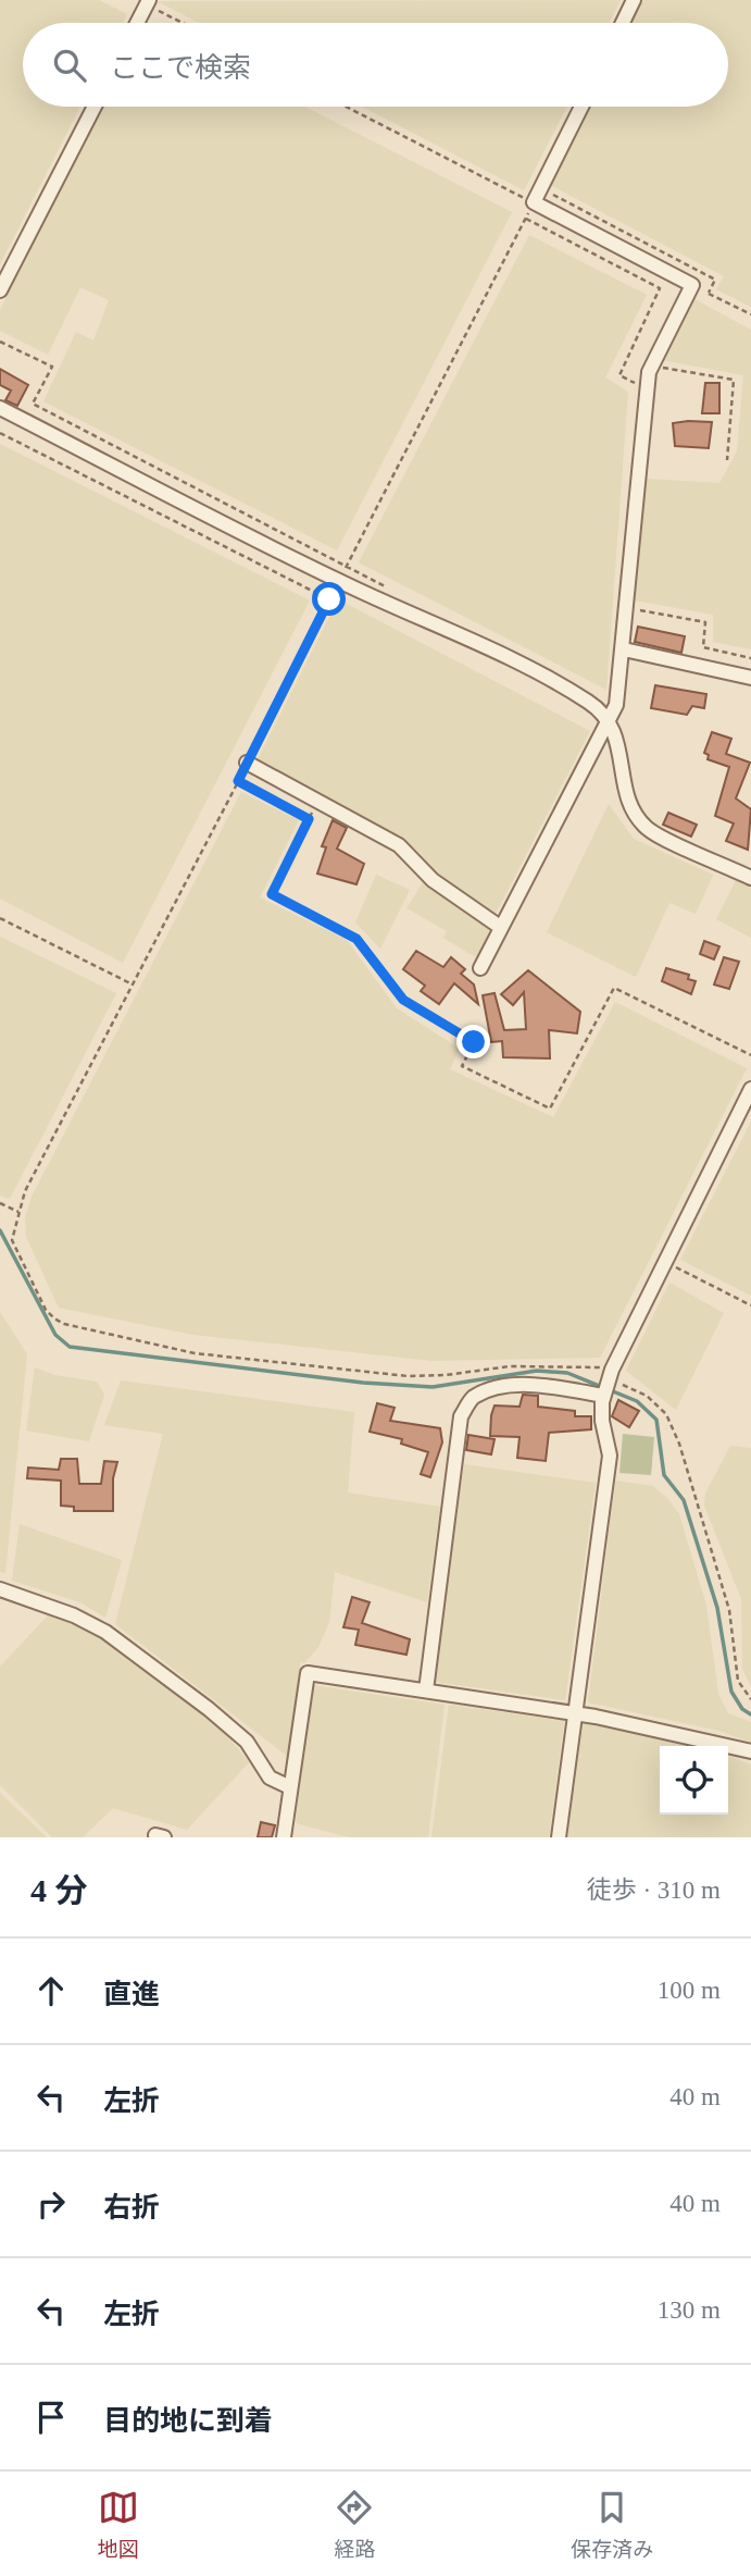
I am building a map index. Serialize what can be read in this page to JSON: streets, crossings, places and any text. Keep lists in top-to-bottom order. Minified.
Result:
{"page":{"search":"ここで検索","heading":["4 分","徒歩 · 310 m"],"list":[["直進","100 m"],["左折","40 m"],["右折","40 m"],["左折","130 m"],"目的地に到着"],"nav":["地図","経路","保存済み"]}}
